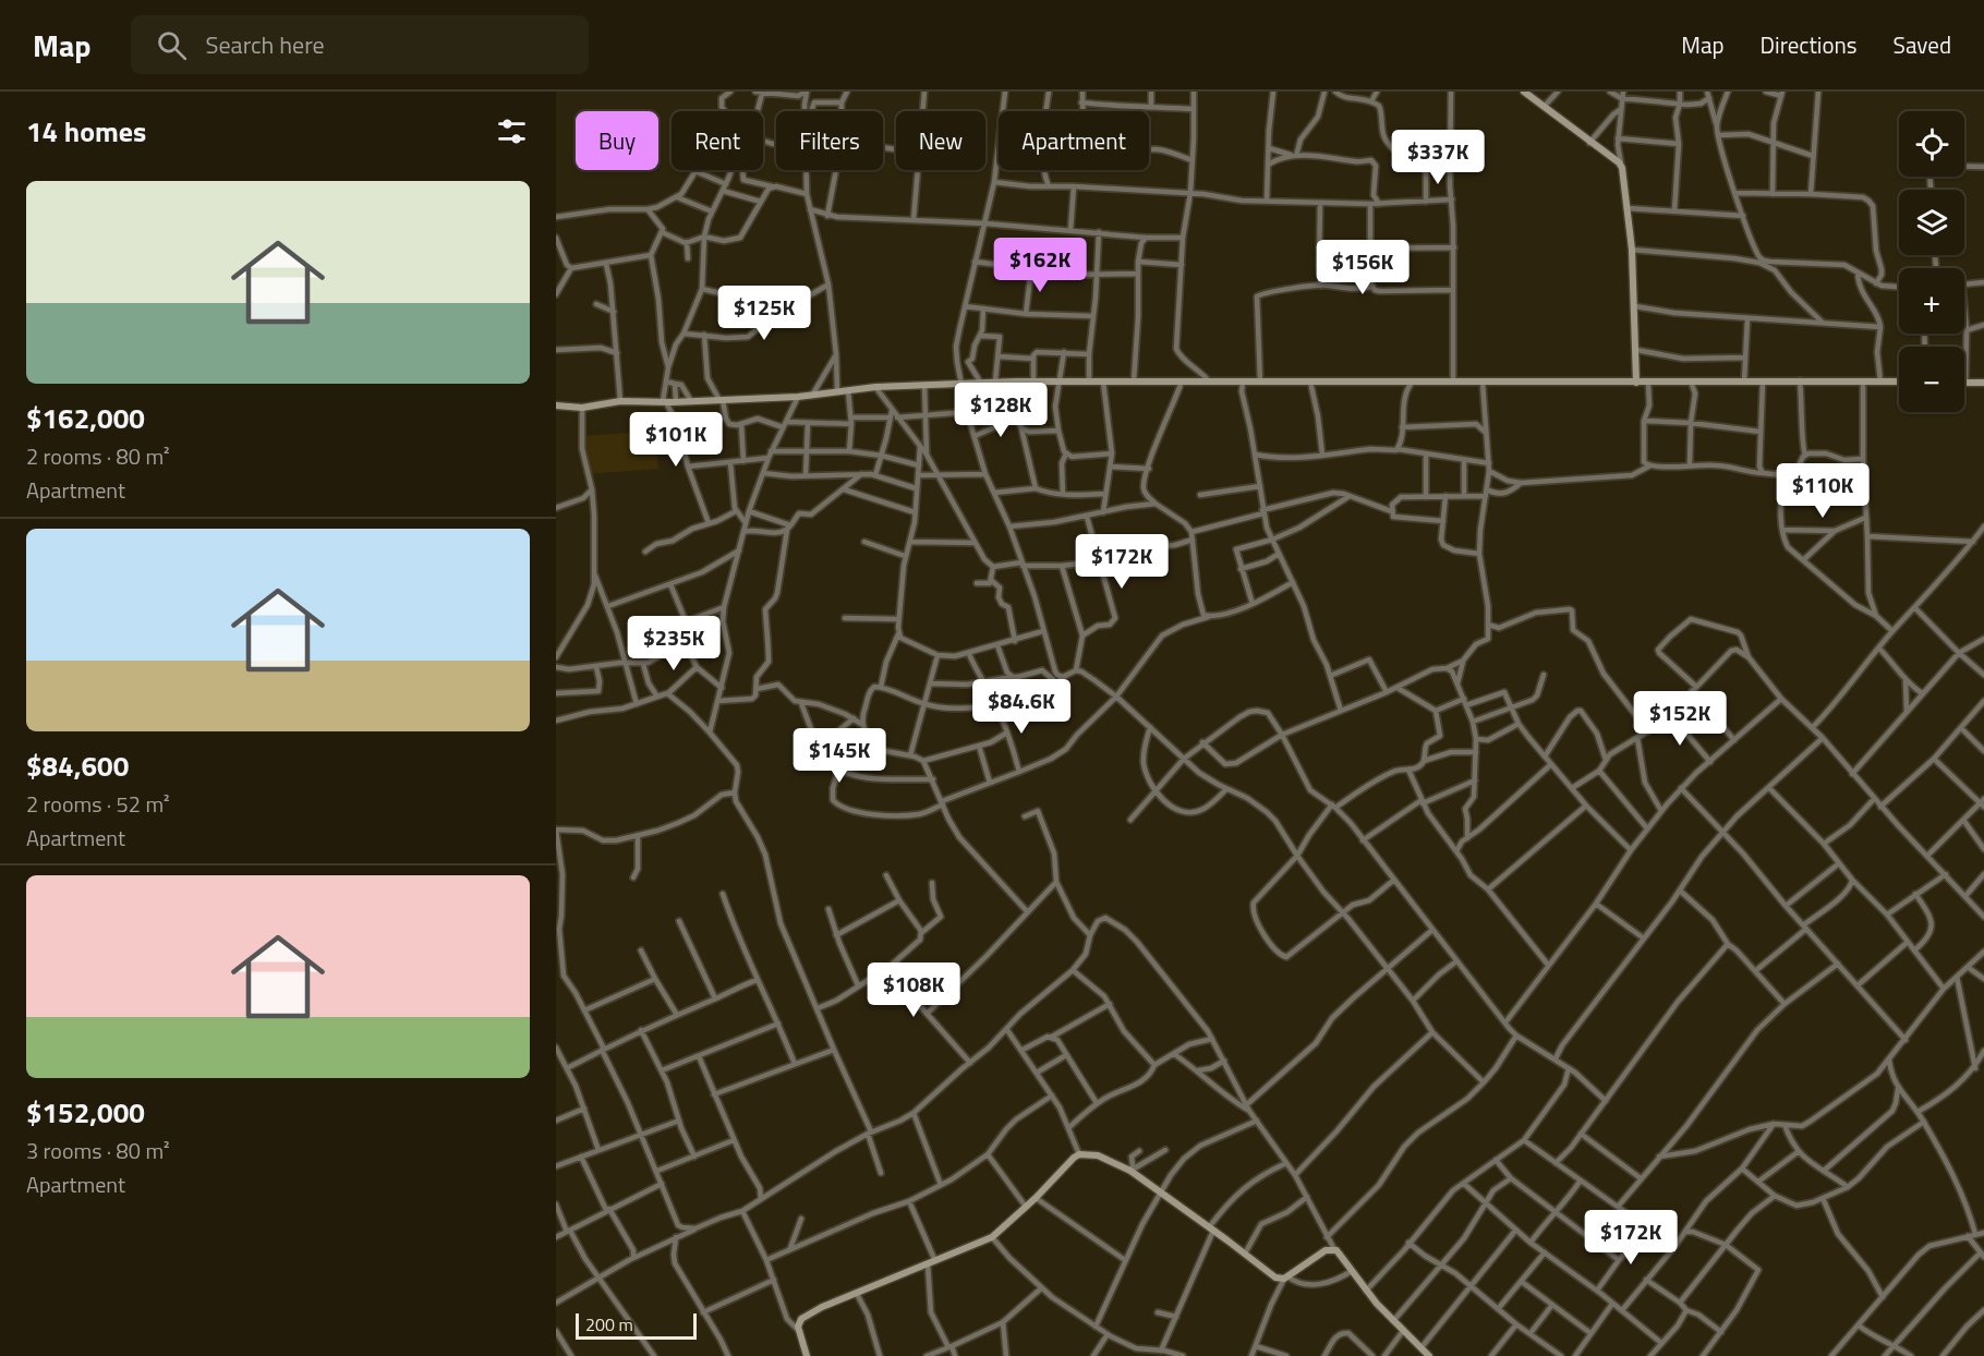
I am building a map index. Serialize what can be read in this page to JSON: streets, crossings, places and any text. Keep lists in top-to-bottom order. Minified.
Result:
{"scale_bar":"200 m","page":{"header":"Map","search":"Search here","nav":["Map","Directions","Saved"],"heading":"14 homes","map_buttons":["+","−"],"chip":["Buy","Rent","Filters","New","Apartment"],"price":["$337K","$162K","$156K","$125K","$128K","$101K","$110K","$172K","$235K","$84.6K","$152K","$145K","$108K","$172K"],"list":[{"name":"$162,000","note":"2 rooms · 80 m² · Apartment"},{"name":"$84,600","note":"2 rooms · 52 m² · Apartment"},{"name":"$152,000","note":"3 rooms · 80 m² · Apartment"}],"scale":"200 m"}}
